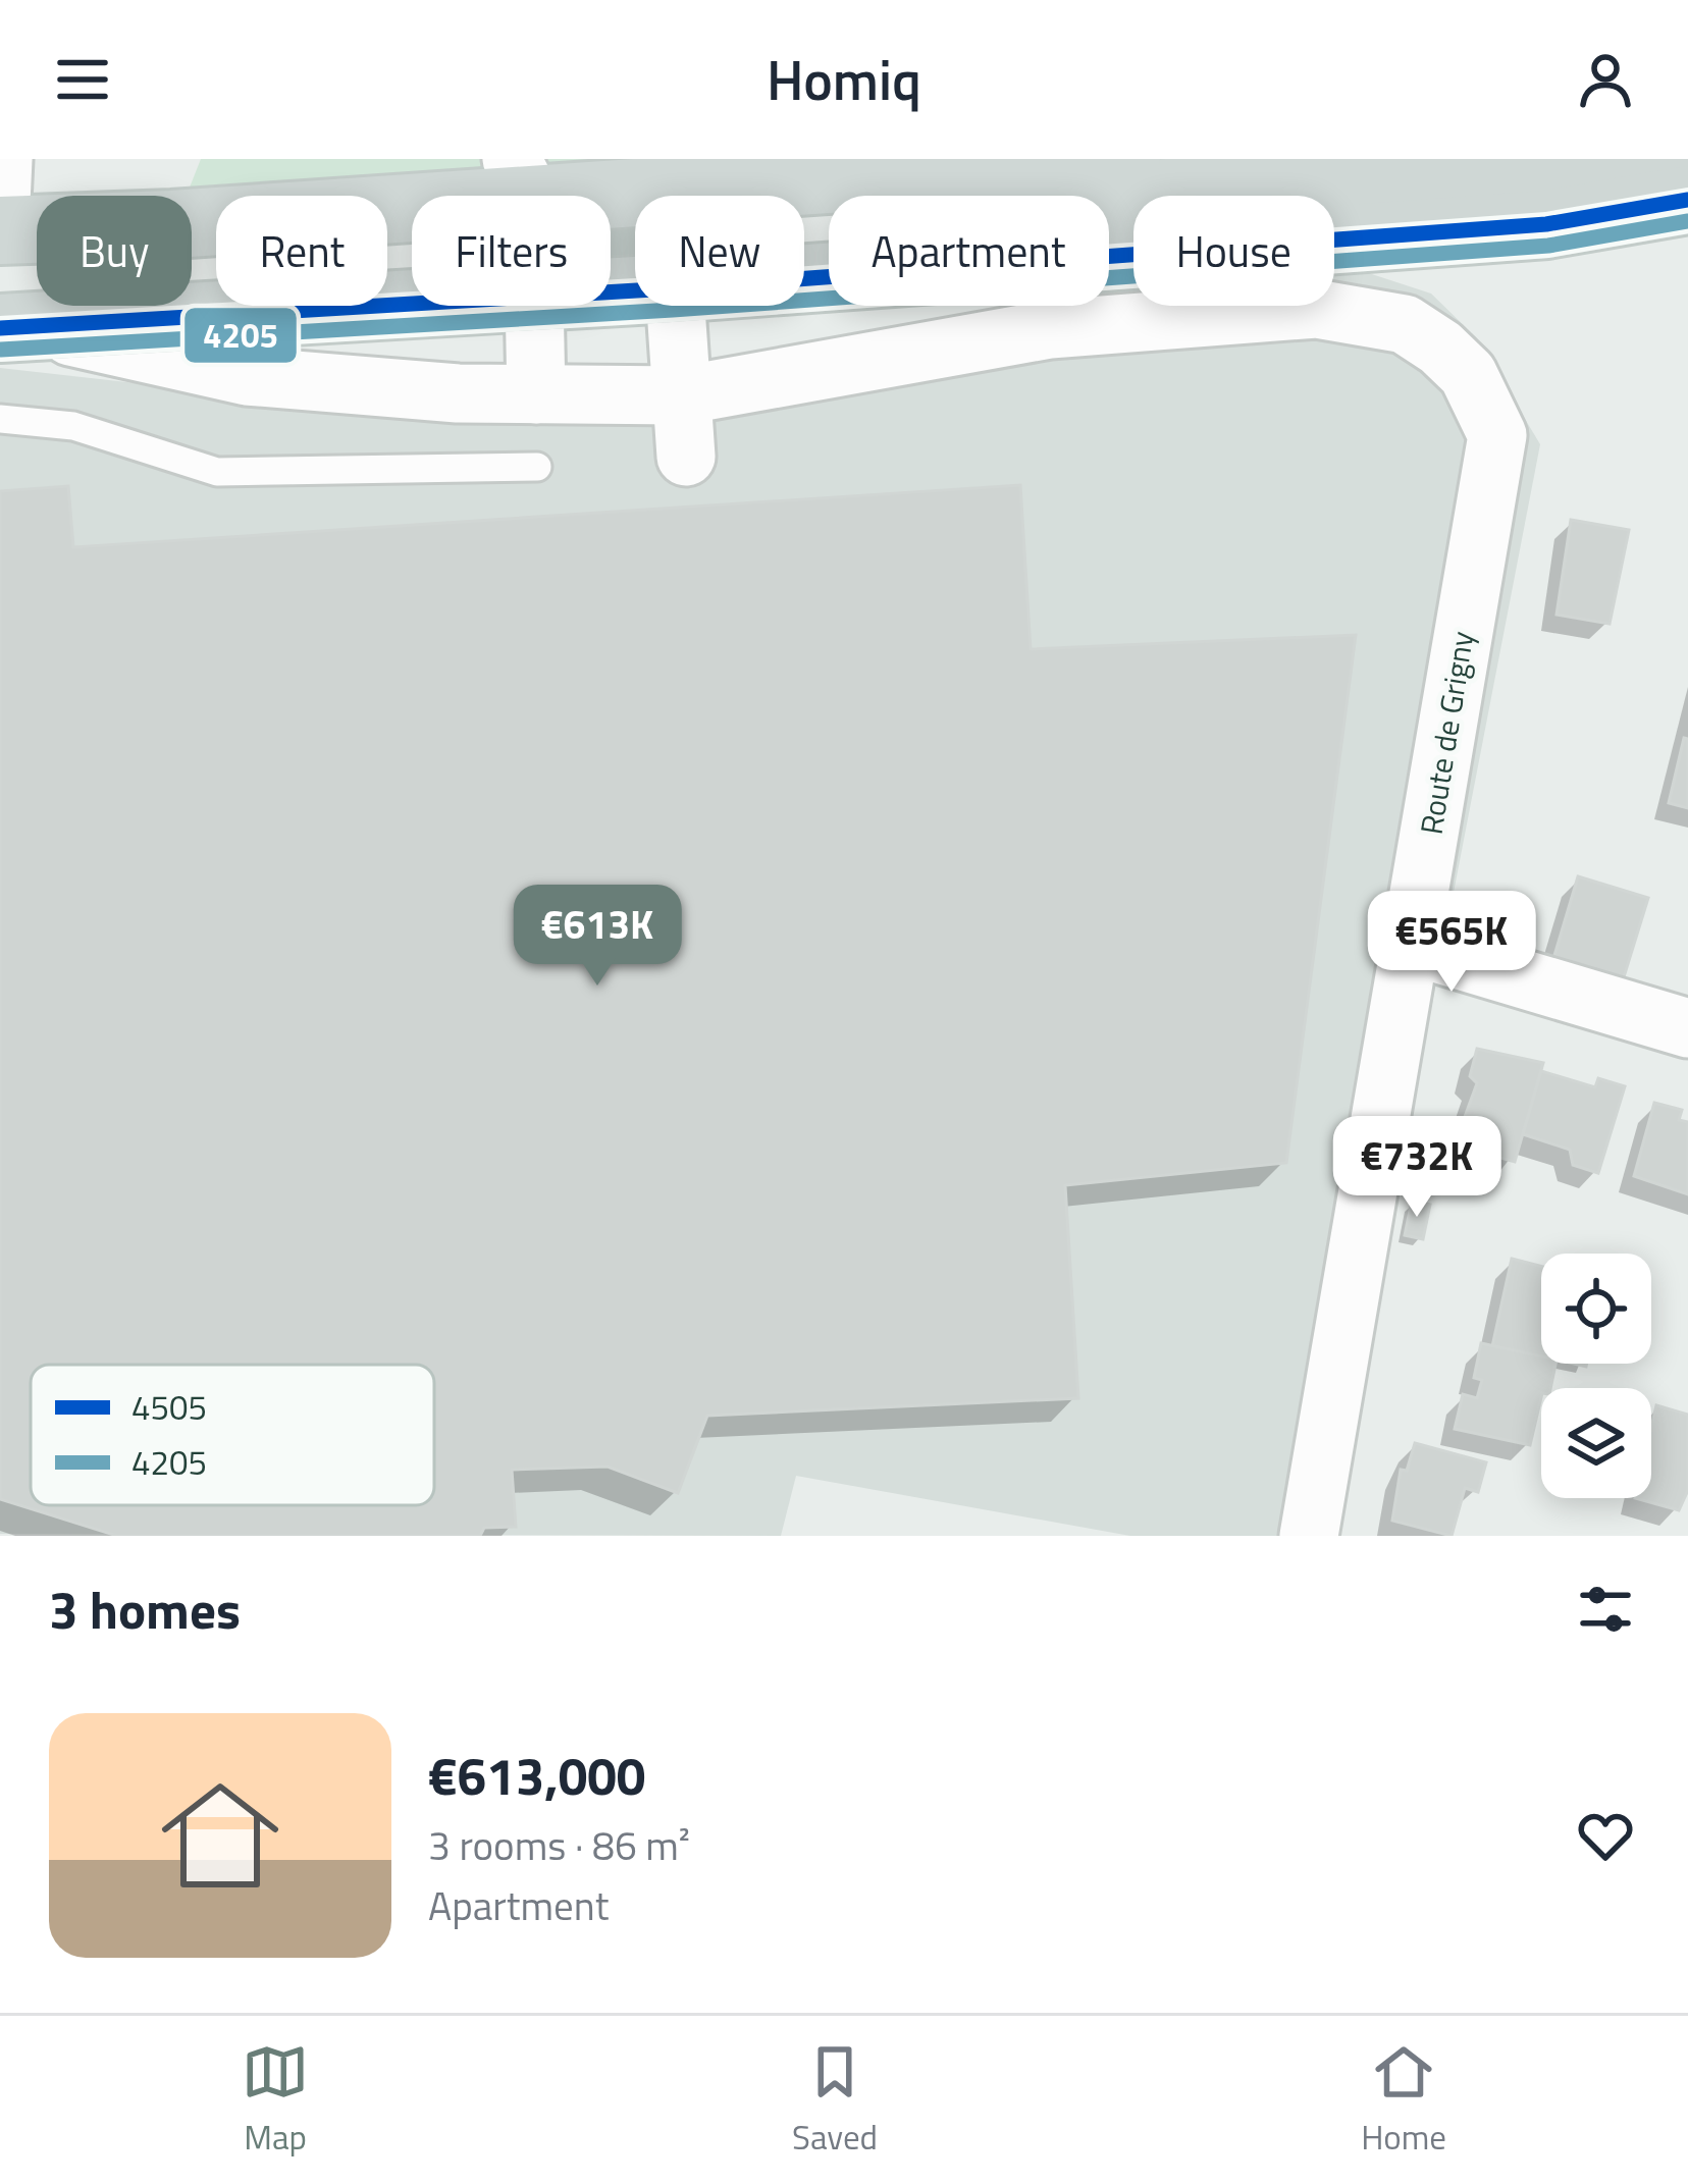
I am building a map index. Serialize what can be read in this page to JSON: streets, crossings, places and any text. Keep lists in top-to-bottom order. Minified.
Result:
{"streets":{"street":["Route de Grigny"]},"lines":["transit line 4505","transit line 4205"],"legend":["4505","4205"],"page":{"header":"Homiq","chip":["Buy","Rent","Filters","New","Apartment","House"],"price":["€613K","€565K","€732K"],"heading":"3 homes","list":[{"name":"€613,000","note":"3 rooms · 86 m² · Apartment"}],"tabs":["Map","Saved","Home"]}}
